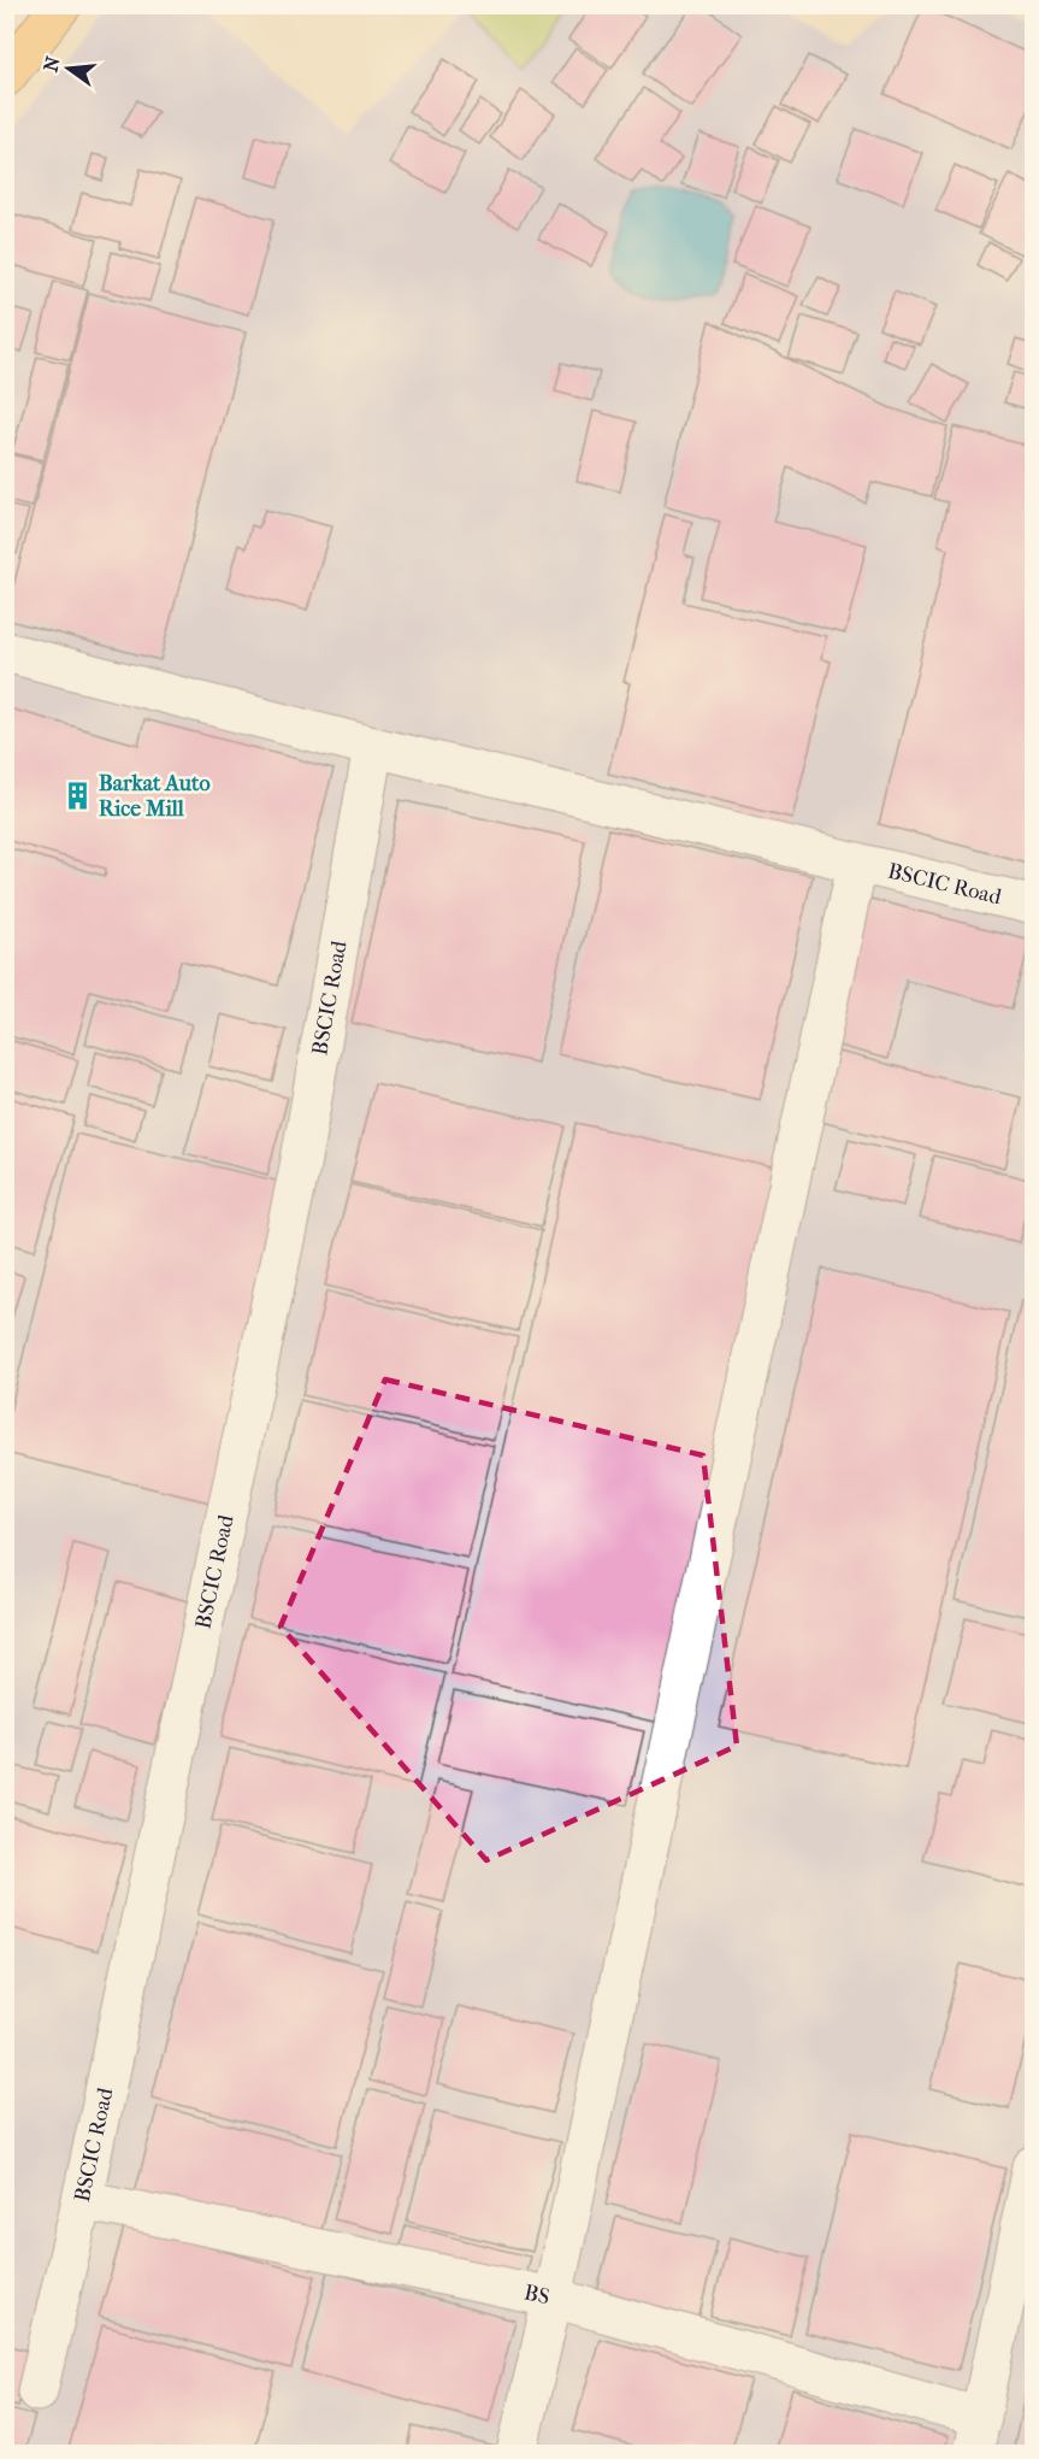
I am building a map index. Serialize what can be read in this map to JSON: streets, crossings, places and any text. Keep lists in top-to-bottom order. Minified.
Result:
{"streets":{"street":["BSCIC Road","BS"]},"crossings":[["BSCIC Road","BS"]],"places":{"building":["Barkat Auto Rice Mill"]},"north":"left"}
